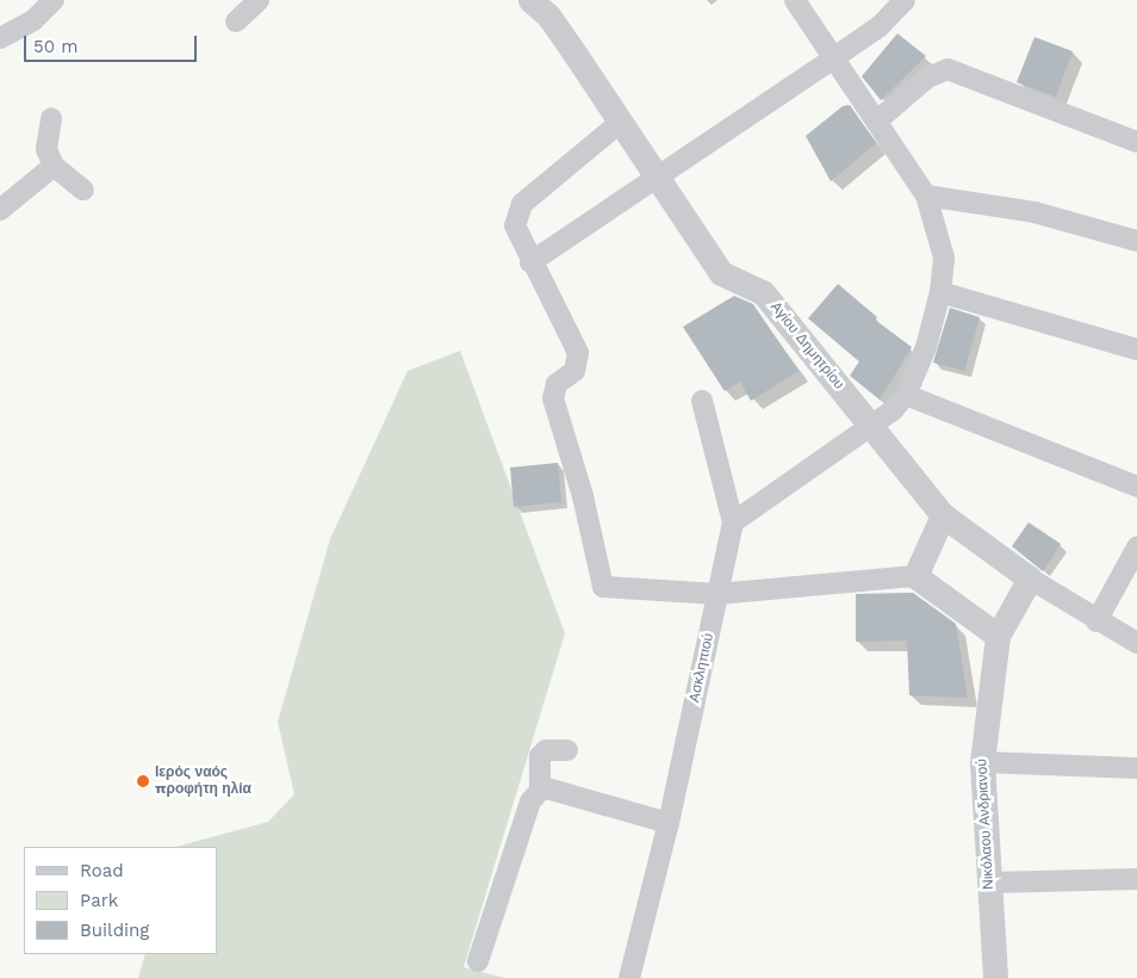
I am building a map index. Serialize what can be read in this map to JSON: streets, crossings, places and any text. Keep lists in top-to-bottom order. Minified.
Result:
{"streets":{"street":["Αγίου Δημητρίου","Ασκληπιού","Νικόλαου Ανδριανού"]},"places":["Ιερός ναός προφήτη ηλία"],"legend":["Road","Park","Building"],"scale_bar":"50 m"}
